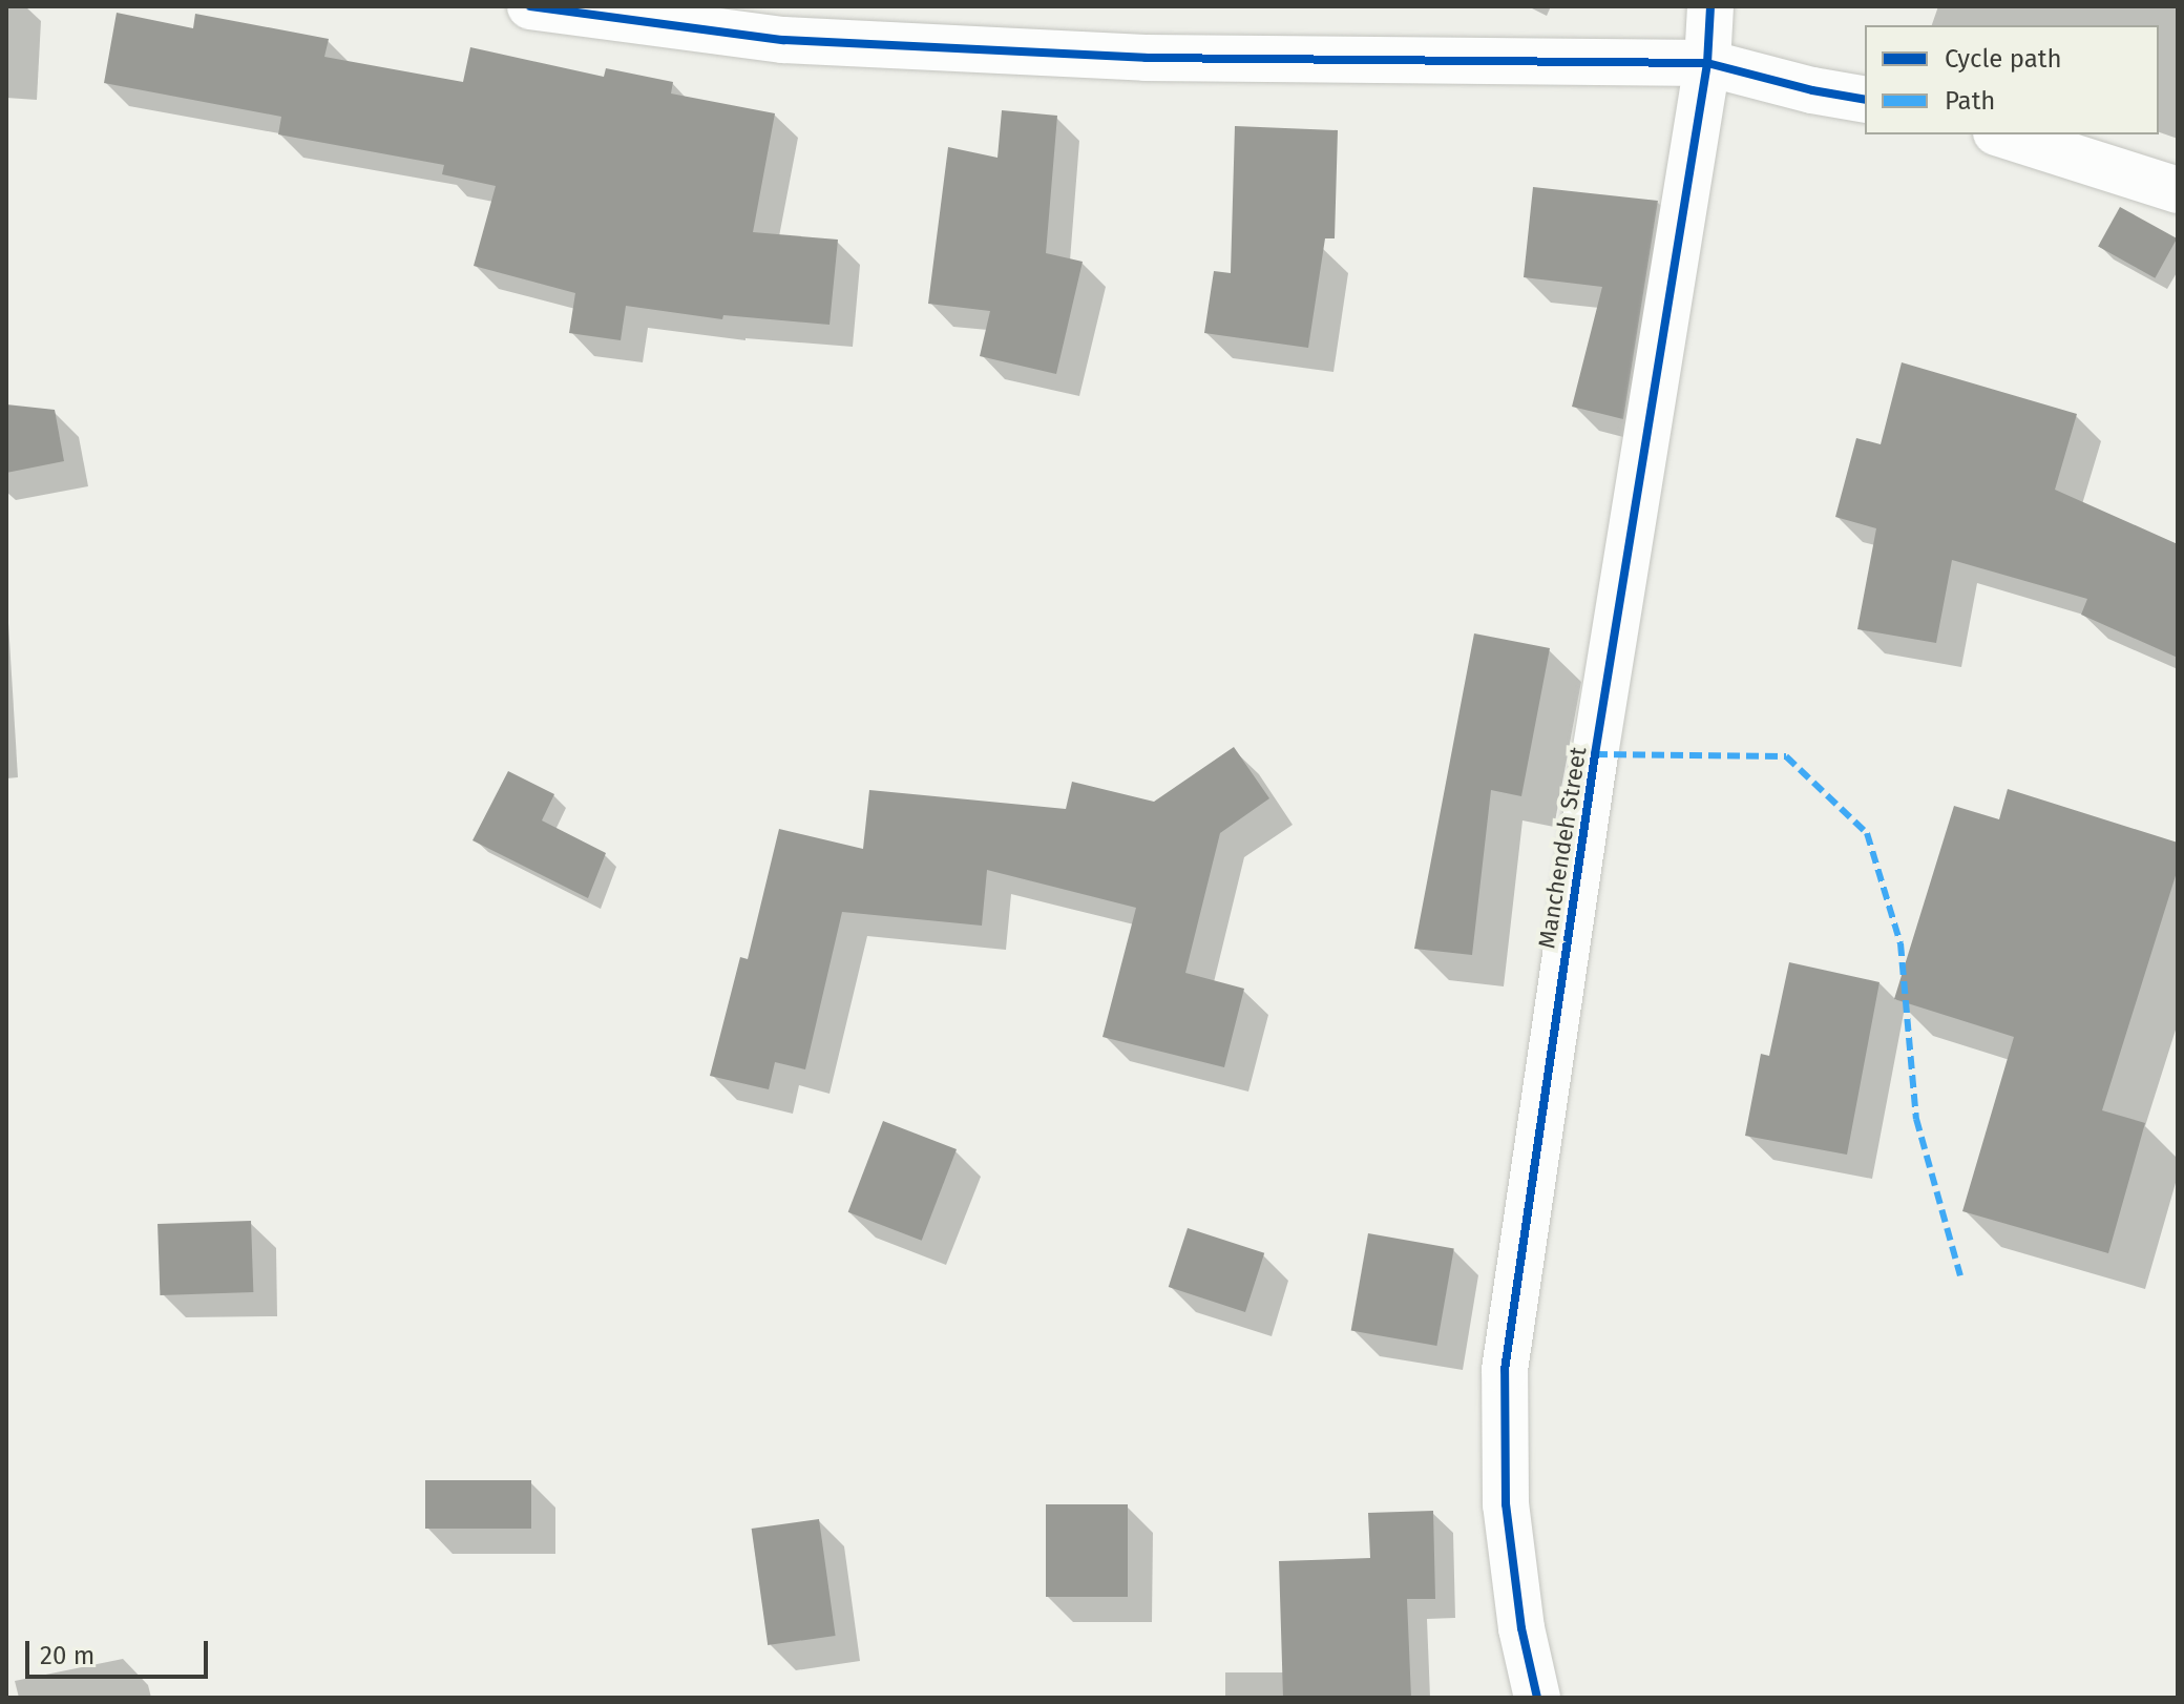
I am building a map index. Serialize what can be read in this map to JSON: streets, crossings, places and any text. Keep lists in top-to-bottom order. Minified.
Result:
{"streets":{"street":["Manchendeh Street"]},"legend":["Cycle path","Path"],"scale_bar":"20 m"}
